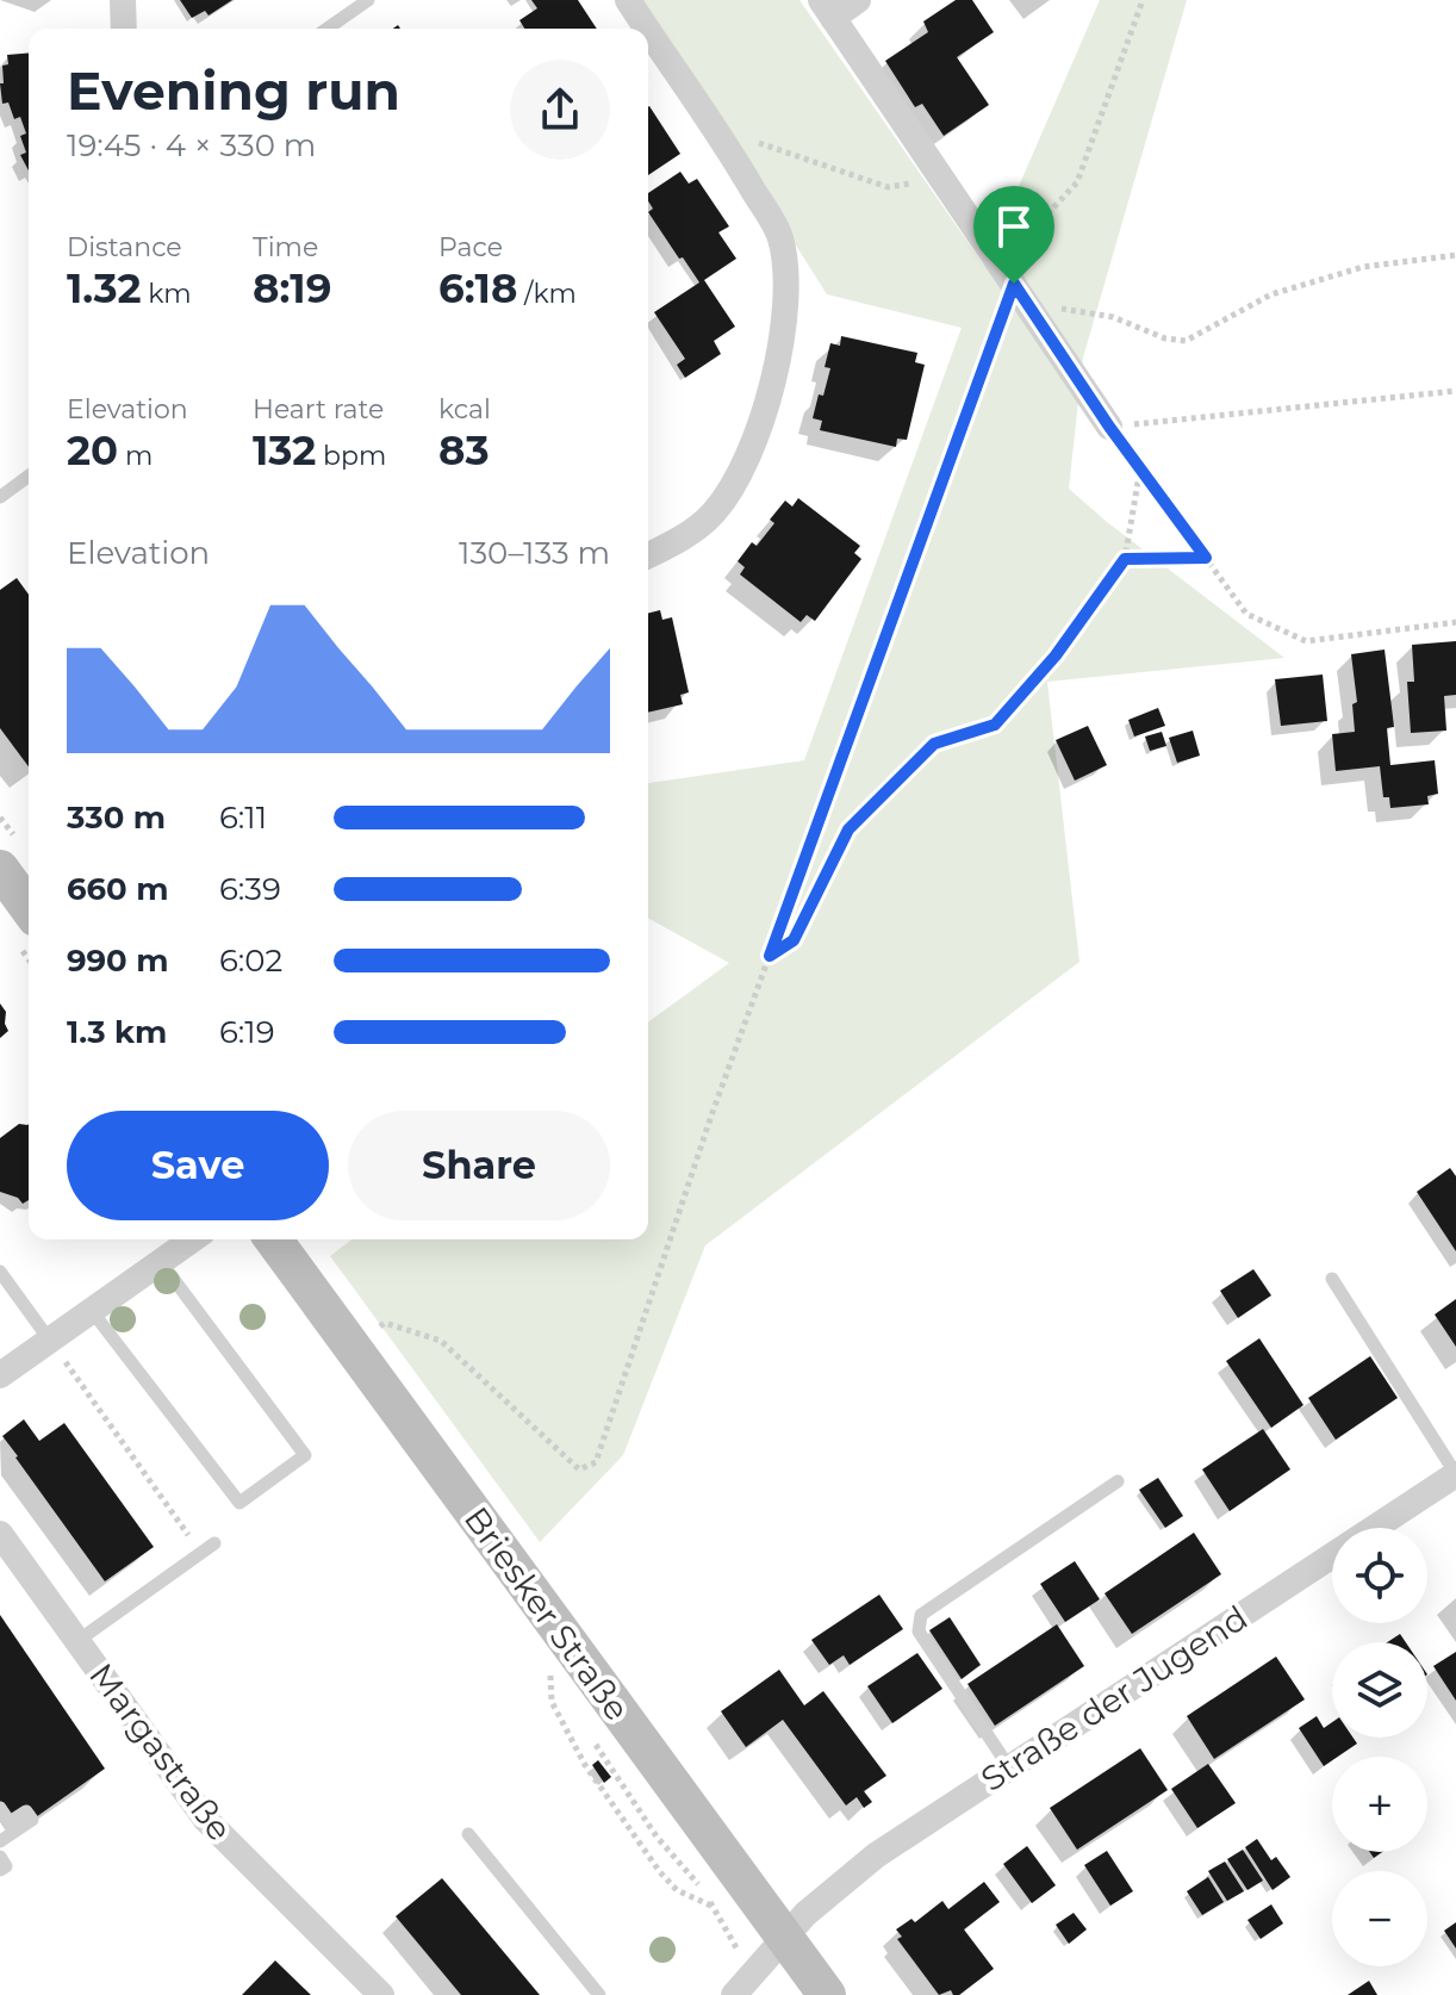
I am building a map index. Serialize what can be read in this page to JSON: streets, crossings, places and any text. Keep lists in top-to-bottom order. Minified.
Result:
{"streets":{"main road":["Briesker Straße"],"street":["Straße der Jugend","Margastraße"]},"crossings":[["Briesker Straße","Straße der Jugend"]],"page":{"heading":["Evening run","19:45 · 4 × 330 m"],"stats":[["Distance","1.32 km"],["Time","8:19"],["Pace","6:18 /km"],["Elevation","20 m"],["Heart rate","132 bpm"],["kcal","83"]],"chart":["Elevation","130–133 m"],"list":[{"name":"330 m","note":"6:11"},{"name":"660 m","note":"6:39"},{"name":"990 m","note":"6:02"},{"name":"1.3 km","note":"6:19"}],"buttons":["Save","Share"],"map_buttons":["+","−"]}}
